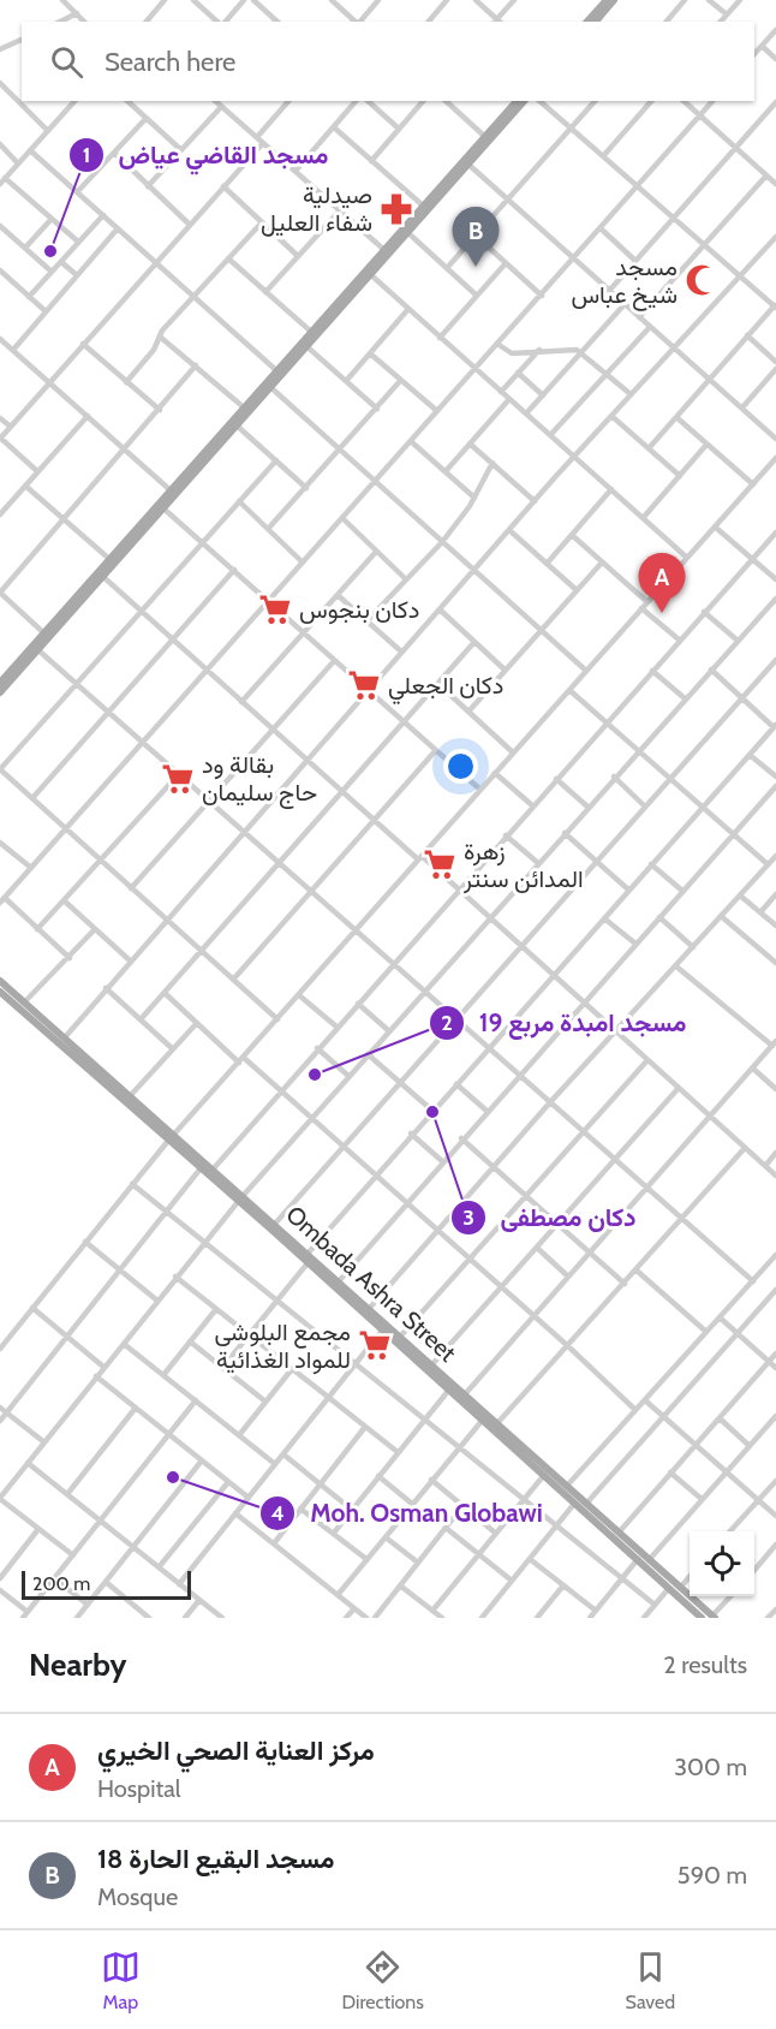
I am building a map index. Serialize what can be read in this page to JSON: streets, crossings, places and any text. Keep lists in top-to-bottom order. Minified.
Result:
{"streets":{"main road":["Ombada Ashra Street"]},"places":{"pharmacy":["صيدلية شفاء العليل"],"other":["مسجد القاضي عياض","مسجد امبدة مربع 19","دكان مصطفى","Moh. Osman Globawi"],"mosque":["مسجد شيخ عباس"],"supermarket":["دكان بنجوس","دكان الجعلي","بقالة ود حاج سليمان","زهرة المدائن سنتر","مجمع البلوشي للمواد الغذائية"]},"scale_bar":"200 m","page":{"search":"Search here","pins":["B","A"],"scale":"200 m","heading":["Nearby","2 results"],"list":[{"mark":"A","name":"مركز العناية الصحي الخيري","note":"Hospital","value":"300 m"},{"mark":"B","name":"مسجد البقيع الحارة 18","note":"Mosque","value":"590 m"}],"nav":["Map","Directions","Saved"]}}
